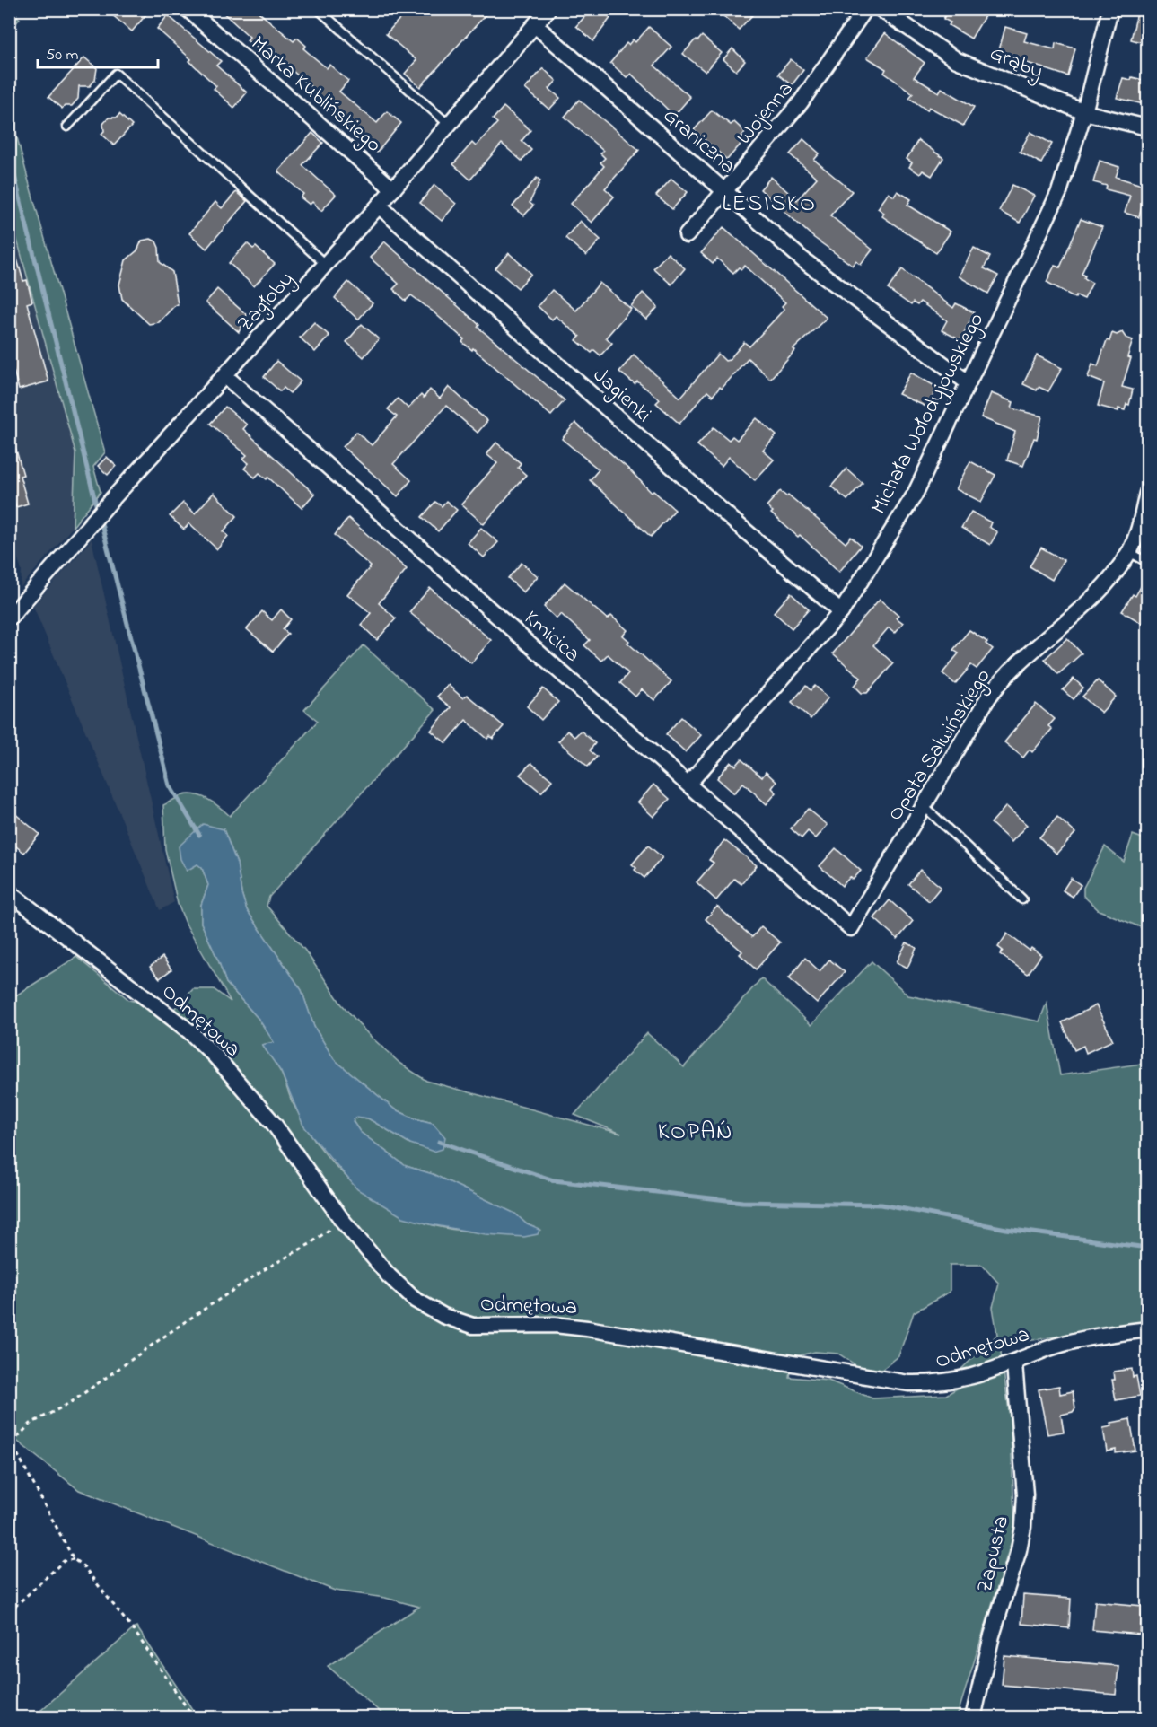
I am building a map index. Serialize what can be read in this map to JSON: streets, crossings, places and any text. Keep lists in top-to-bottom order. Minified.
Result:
{"streets":{"street":["Grąby","Marka Kublińskiego","Wojenna","Graniczna","Zagłoby","Jagienki","Michała Wołodyjowskiego","Kmicica","Opata Salwińskiego","Odmętowa","Zapusta"]},"crossings":[["Grąby","Michała Wołodyjowskiego"],["Marka Kublińskiego","Zagłoby"],["Wojenna","Graniczna"],["Graniczna","Zagłoby"],["Graniczna","Michała Wołodyjowskiego"],["Zagłoby","Jagienki"],["Zagłoby","Kmicica"],["Jagienki","Michała Wołodyjowskiego"],["Michała Wołodyjowskiego","Kmicica"],["Kmicica","Opata Salwińskiego"],["Odmętowa","Zapusta"]],"districts":["LESISKO","KOPAŃ"],"scale_bar":"50 m"}
